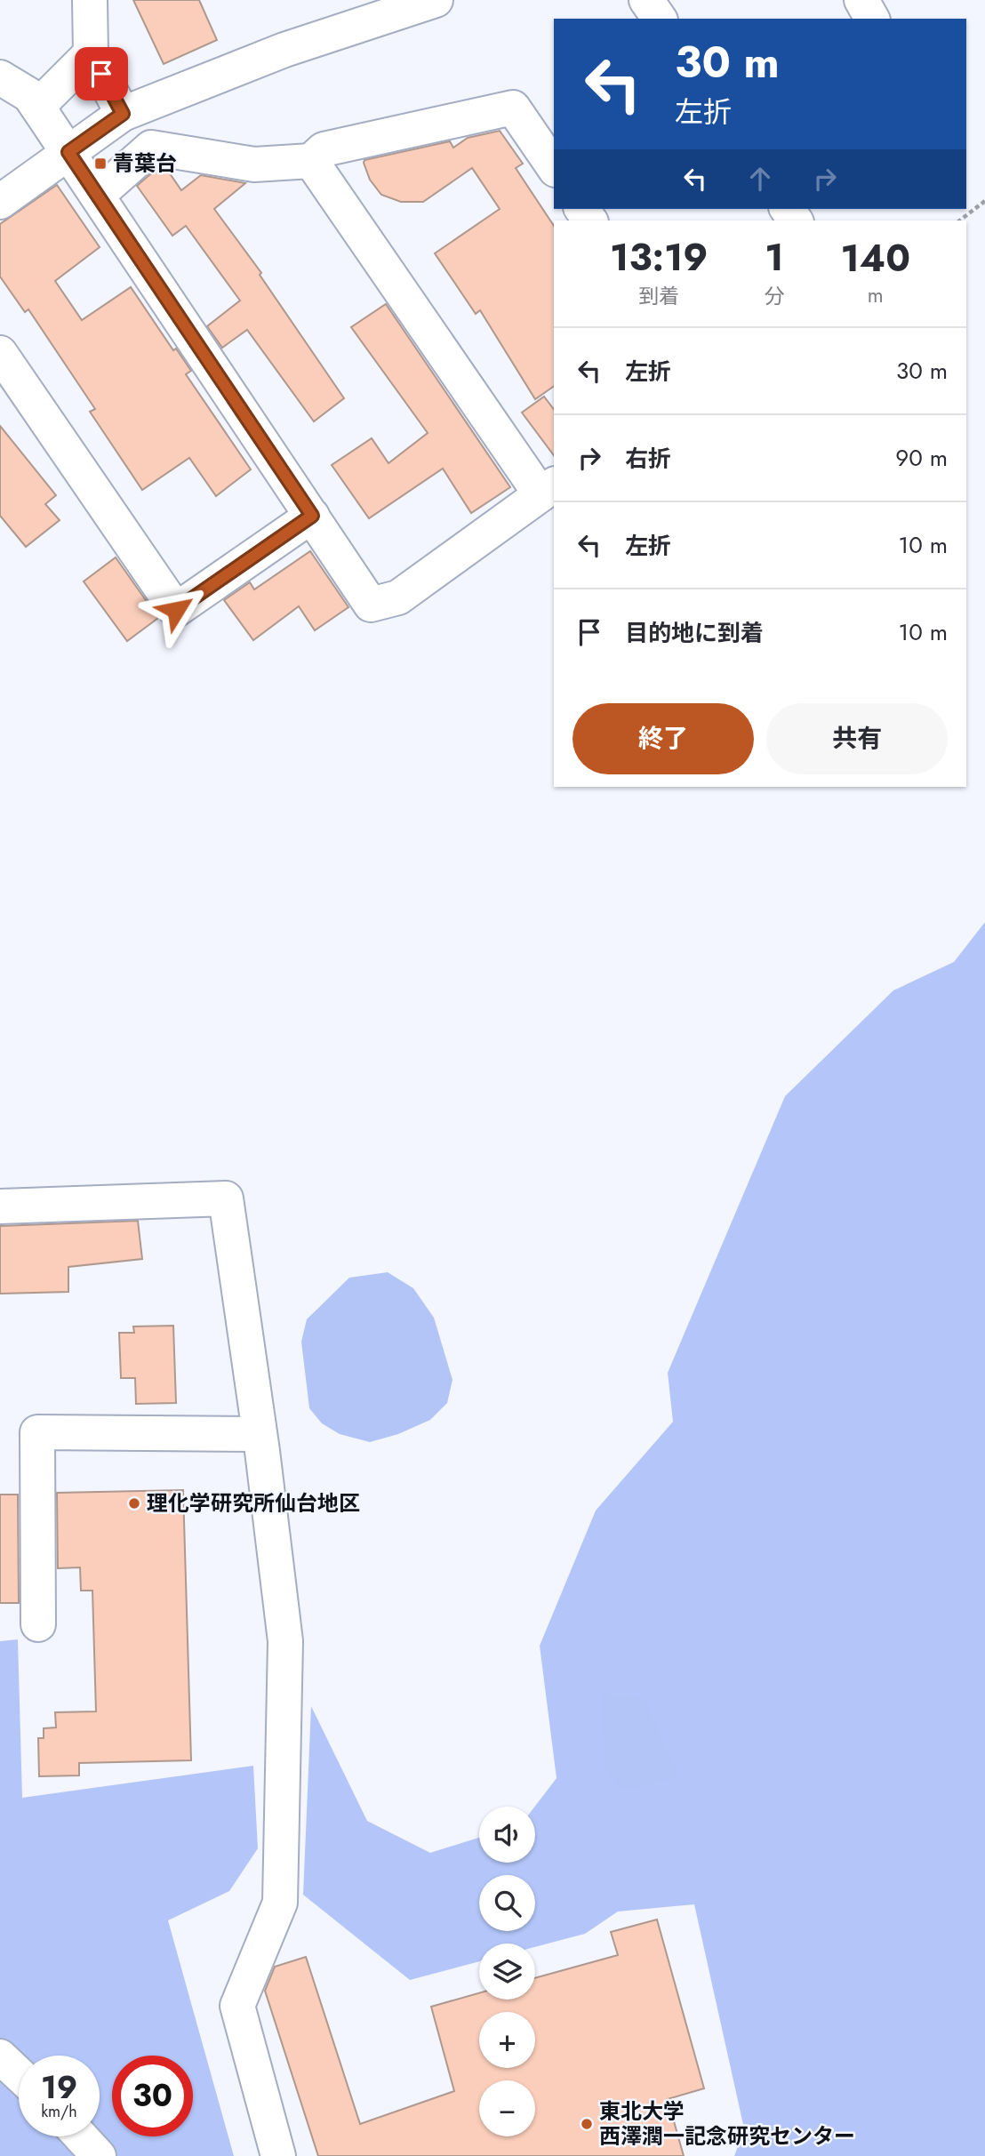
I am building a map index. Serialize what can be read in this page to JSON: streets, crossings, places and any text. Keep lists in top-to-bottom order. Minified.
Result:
{"places":{"transit":["青葉台"],"other":["理化学研究所仙台地区","東北大学 西澤潤一記念研究センター"]},"page":{"turn":["30 m","左折"],"eta":["13:19","到着","1","分","140","m"],"list":[{"name":"左折","value":"30 m"},{"name":"右折","value":"90 m"},{"name":"左折","value":"10 m"},{"name":"目的地に到着","value":"10 m"}],"buttons":["終了","共有"],"map_buttons":["+","−"],"speed":"19 km/h","limit":"30"}}
